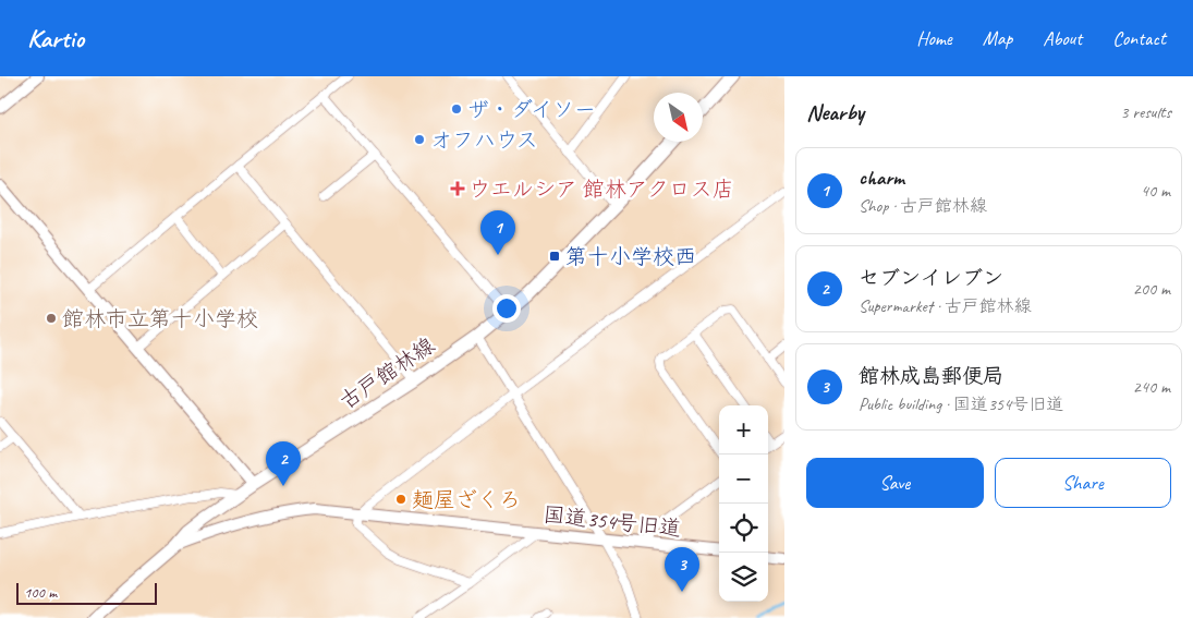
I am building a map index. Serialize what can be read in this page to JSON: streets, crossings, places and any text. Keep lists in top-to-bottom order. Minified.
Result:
{"streets":{"main road":["古戸館林線"],"street":["国道354号旧道"]},"crossings":[["古戸館林線","国道354号旧道"]],"places":{"other":["ザ・ダイソー","オフハウス","館林市立第十小学校","麺屋ざくろ"],"health":["ウエルシア 館林アクロス店"],"transit":["第十小学校西"]},"scale_bar":"100 m","north":"bottom right","page":{"header":"Kartio","nav":["Home","Map","About","Contact"],"heading":["Nearby","3 results"],"list":[{"mark":"1","name":"charm","note":"Shop · 古戸館林線","value":"40 m"},{"mark":"2","name":"セブンイレブン","note":"Supermarket · 古戸館林線","value":"200 m"},{"mark":"3","name":"館林成島郵便局","note":"Public building · 国道354号旧道","value":"240 m"}],"pins":["1","2","3"],"map_buttons":["+","−"],"buttons":["Save","Share"],"scale":"100 m"}}
